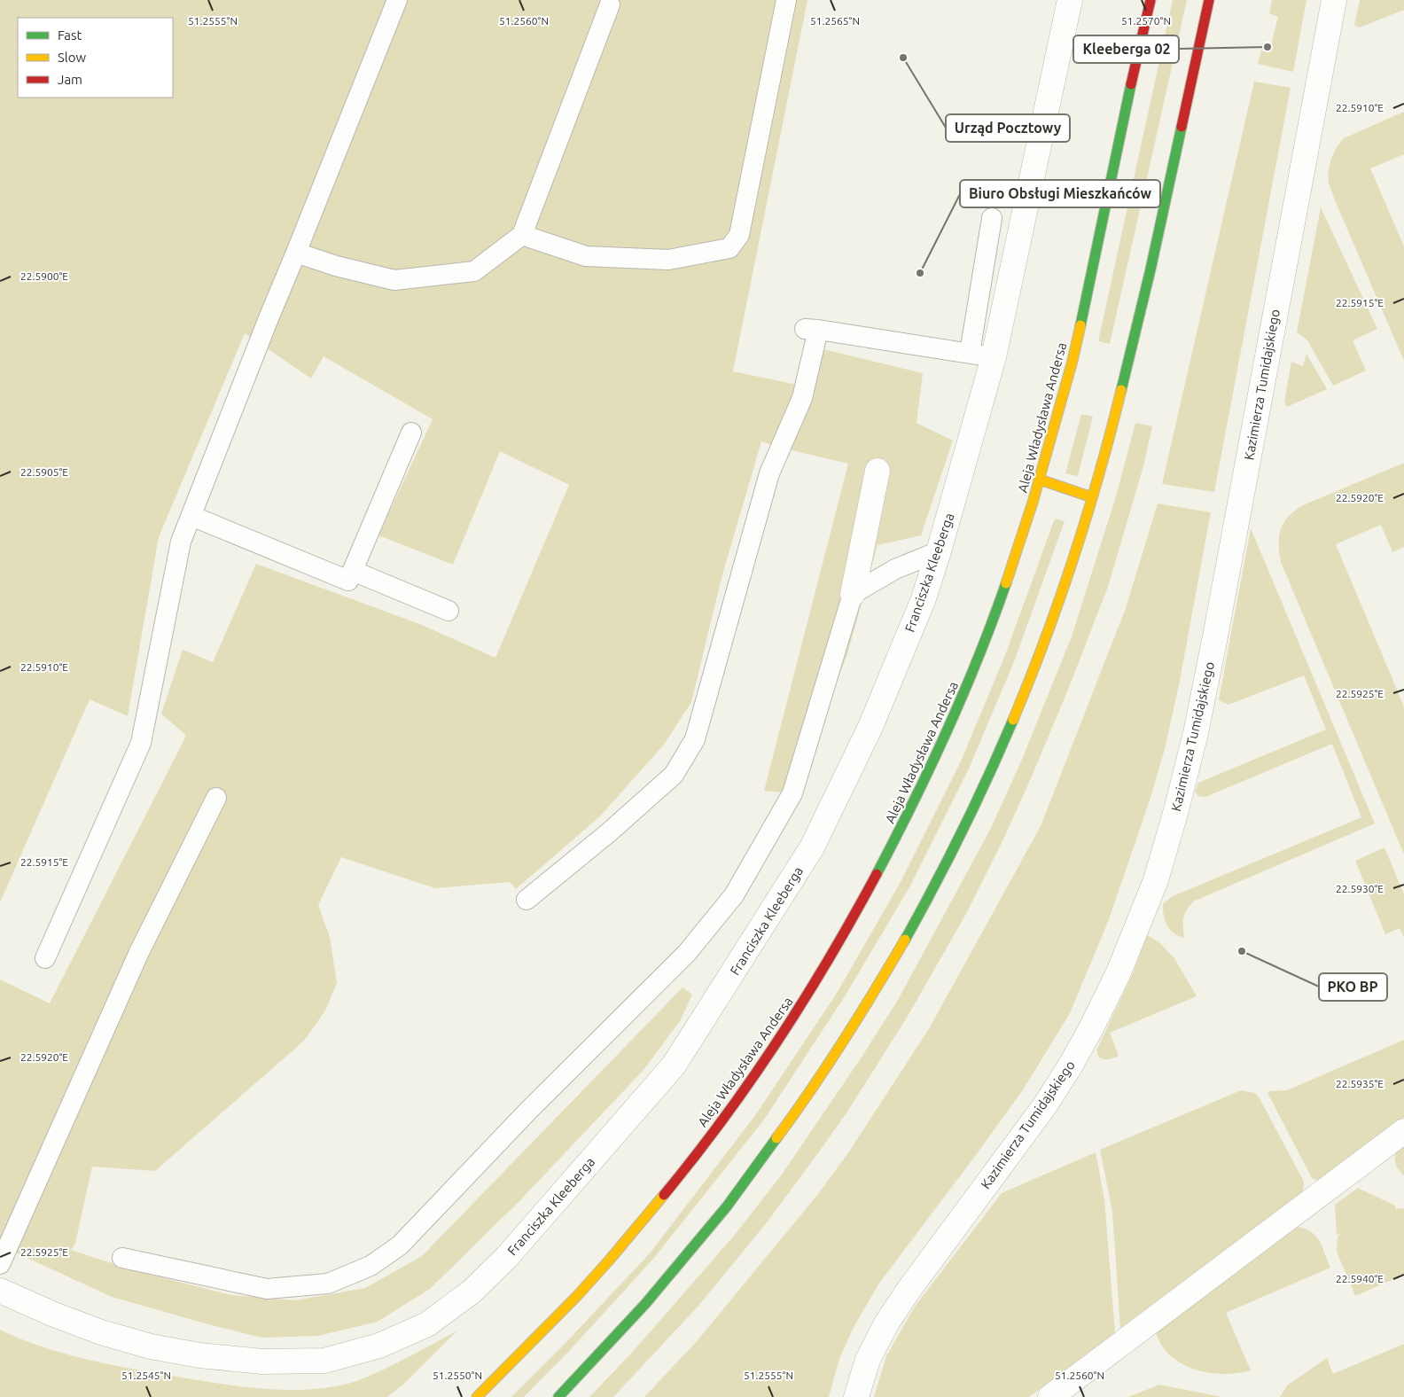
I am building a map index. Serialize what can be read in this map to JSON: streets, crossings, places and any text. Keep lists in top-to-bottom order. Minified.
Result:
{"streets":{"main road":["Aleja Władysława Andersa"],"street":["Kazimierza Tumidajskiego","Franciszka Kleeberga"]},"places":["Kleeberga 02","Urząd Pocztowy","Biuro Obsługi Mieszkańców","PKO BP"],"legend":["Fast","Slow","Jam"],"coordinates":["51.2570°N","51.2555°N","51.2560°N","51.2565°N","22.5910°E","22.5900°E","22.5915°E","22.5905°E","22.5920°E","22.5925°E","22.5930°E","22.5935°E","22.5940°E","51.2545°N","51.2550°N"]}
